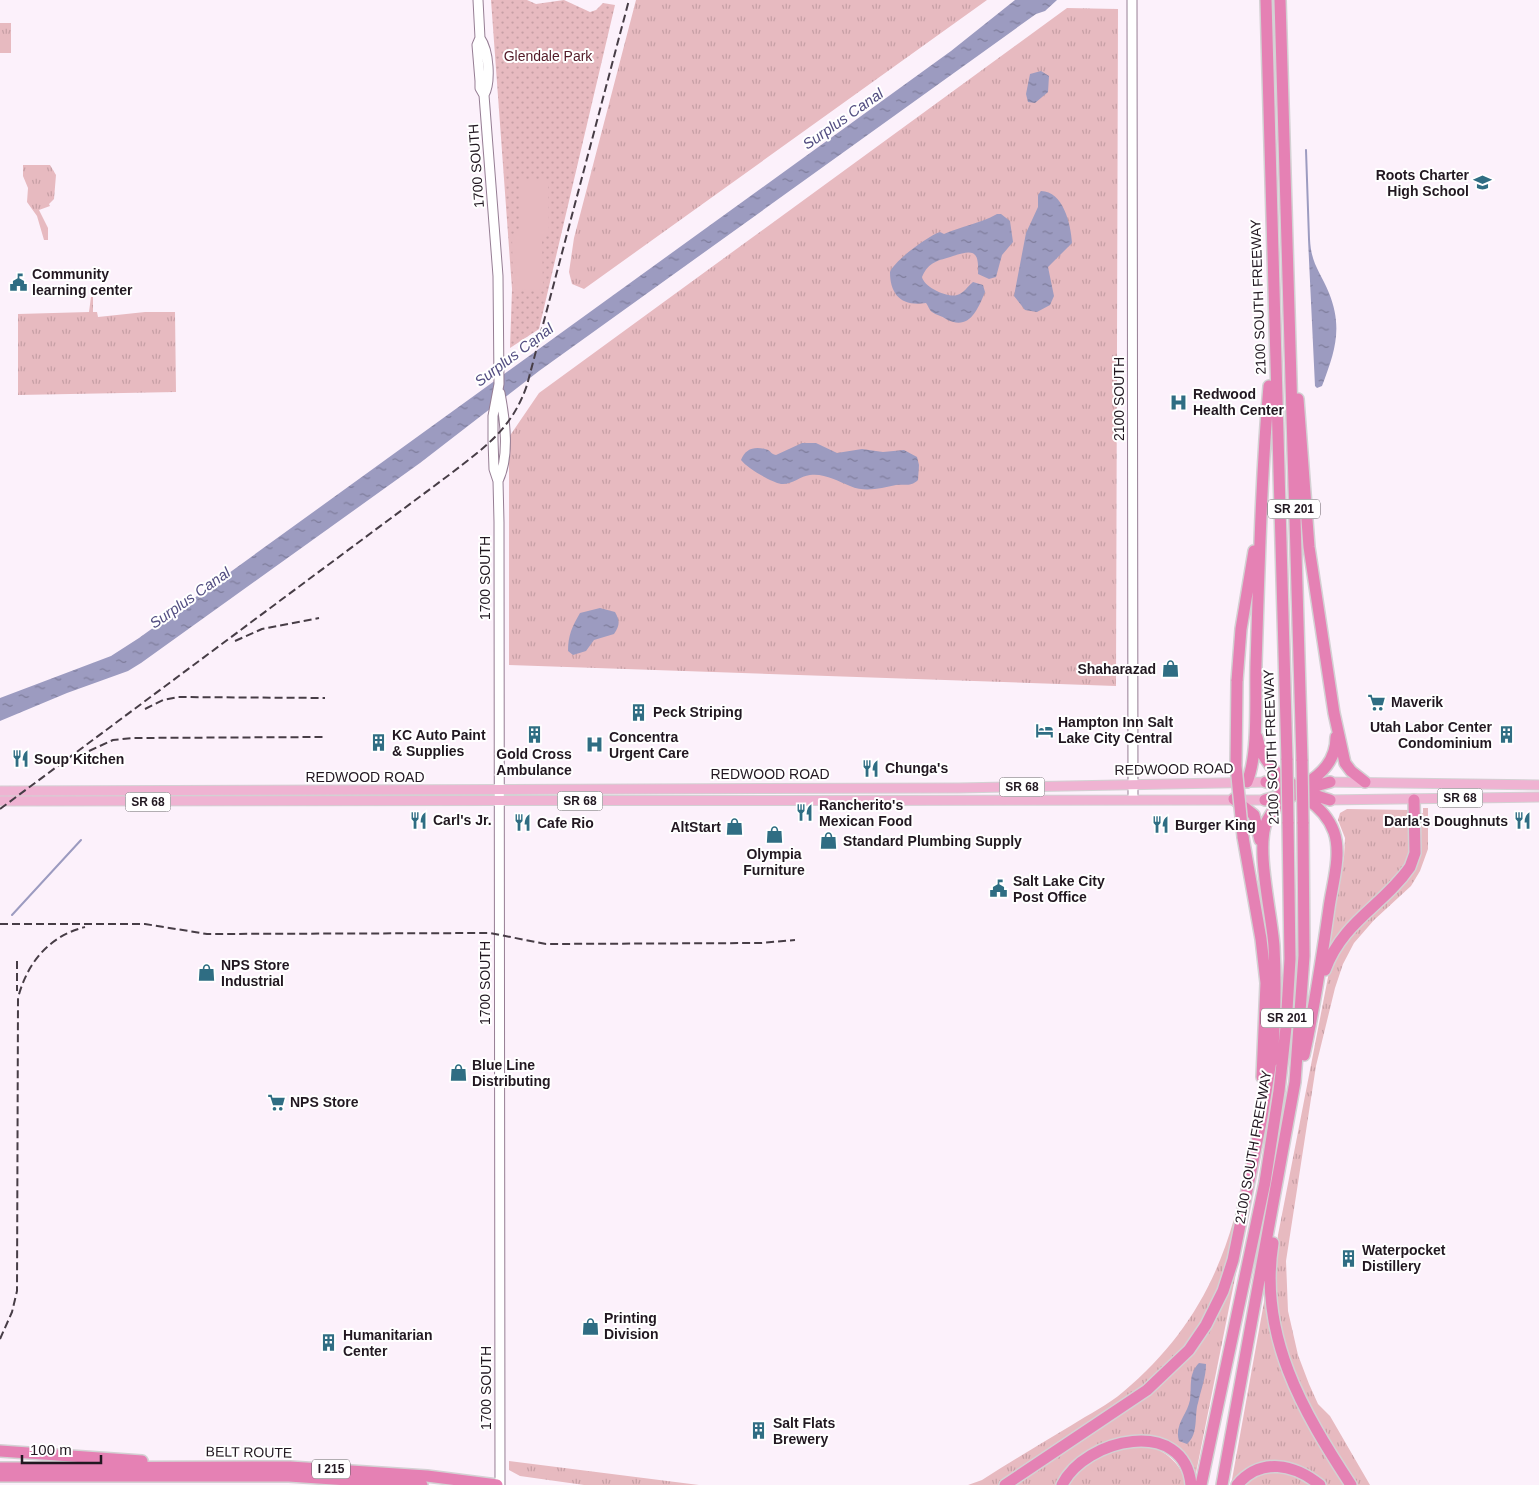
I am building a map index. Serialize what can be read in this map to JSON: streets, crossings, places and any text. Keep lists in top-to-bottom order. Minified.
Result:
{"streets":{"highway":["2100 SOUTH FREEWAY","SR 201","BELT ROUTE","I 215"],"main road":["REDWOOD ROAD","SR 68"],"street":["1700 SOUTH","2100 SOUTH"]},"crossings":[["1700 SOUTH","REDWOOD ROAD"],["1700 SOUTH","BELT ROUTE"],["2100 SOUTH","REDWOOD ROAD"]],"water":["Surplus Canal"],"parks":["Glendale Park"],"places":{"school or university":["Roots Charter High School"],"public building":["Community learning center","Salt Lake City Post Office"],"hospital":["Redwood Health Center","Concentra Urgent Care"],"shop":["Shaharazad","AltStart","Olympia Furniture","Standard Plumbing Supply","NPS Store Industrial","Blue Line Distributing","Printing Division"],"supermarket":["Maverik","NPS Store"],"building":["Peck Striping","Gold Cross Ambulance","Utah Labor Center Condominium","KC Auto Paint & Supplies","Waterpocket Distillery","Humanitarian Center","Salt Flats Brewery"],"hotel":["Hampton Inn Salt Lake City Central"],"restaurant":["Soup Kitchen","Chunga's","Rancherito's Mexican Food","Carl's Jr.","Darla's Doughnuts","Cafe Rio","Burger King"]},"scale_bar":"100 m"}
